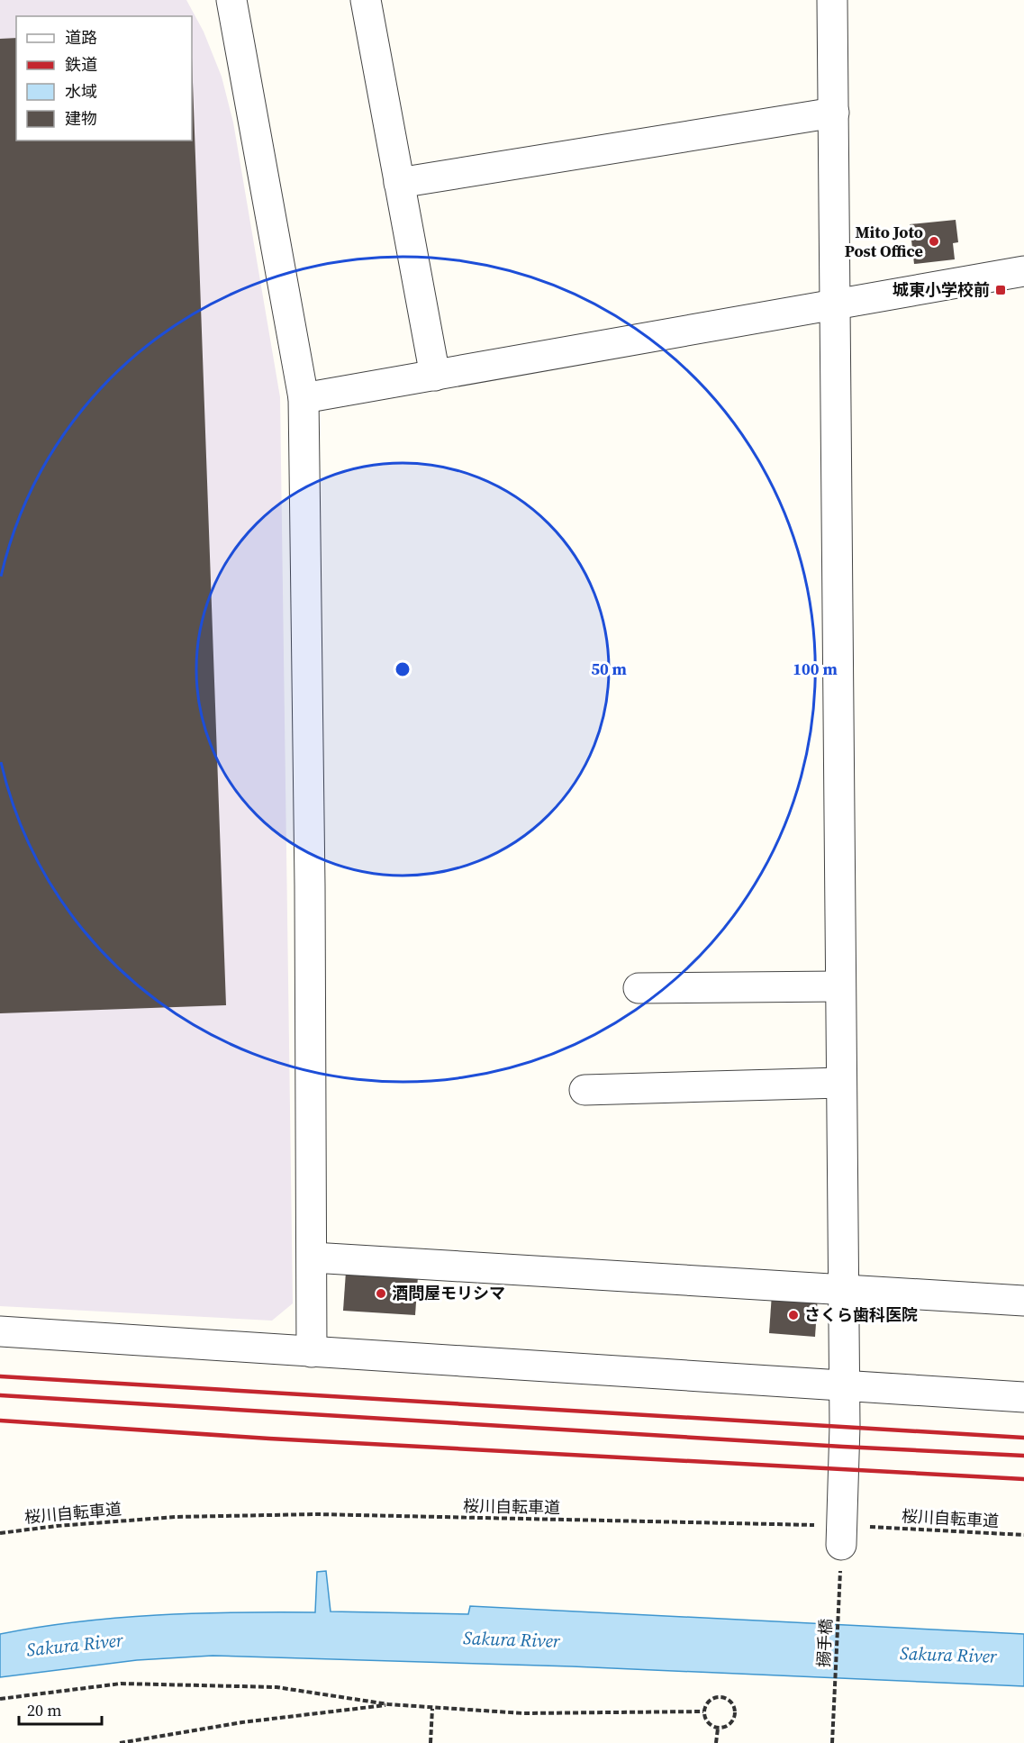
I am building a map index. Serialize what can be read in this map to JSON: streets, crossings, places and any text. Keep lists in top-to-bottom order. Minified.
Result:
{"streets":{"path":["桜川自転車道","搦手橋"]},"crossings":[["桜川自転車道","搦手橋"]],"water":["Sakura River"],"places":{"other":["Mito Joto Post Office","酒問屋モリシマ","さくら歯科医院"],"transit":["城東小学校前"]},"legend":["道路","鉄道","水域","建物"],"scale_bar":"20 m","rings":["50 m","100 m"]}
